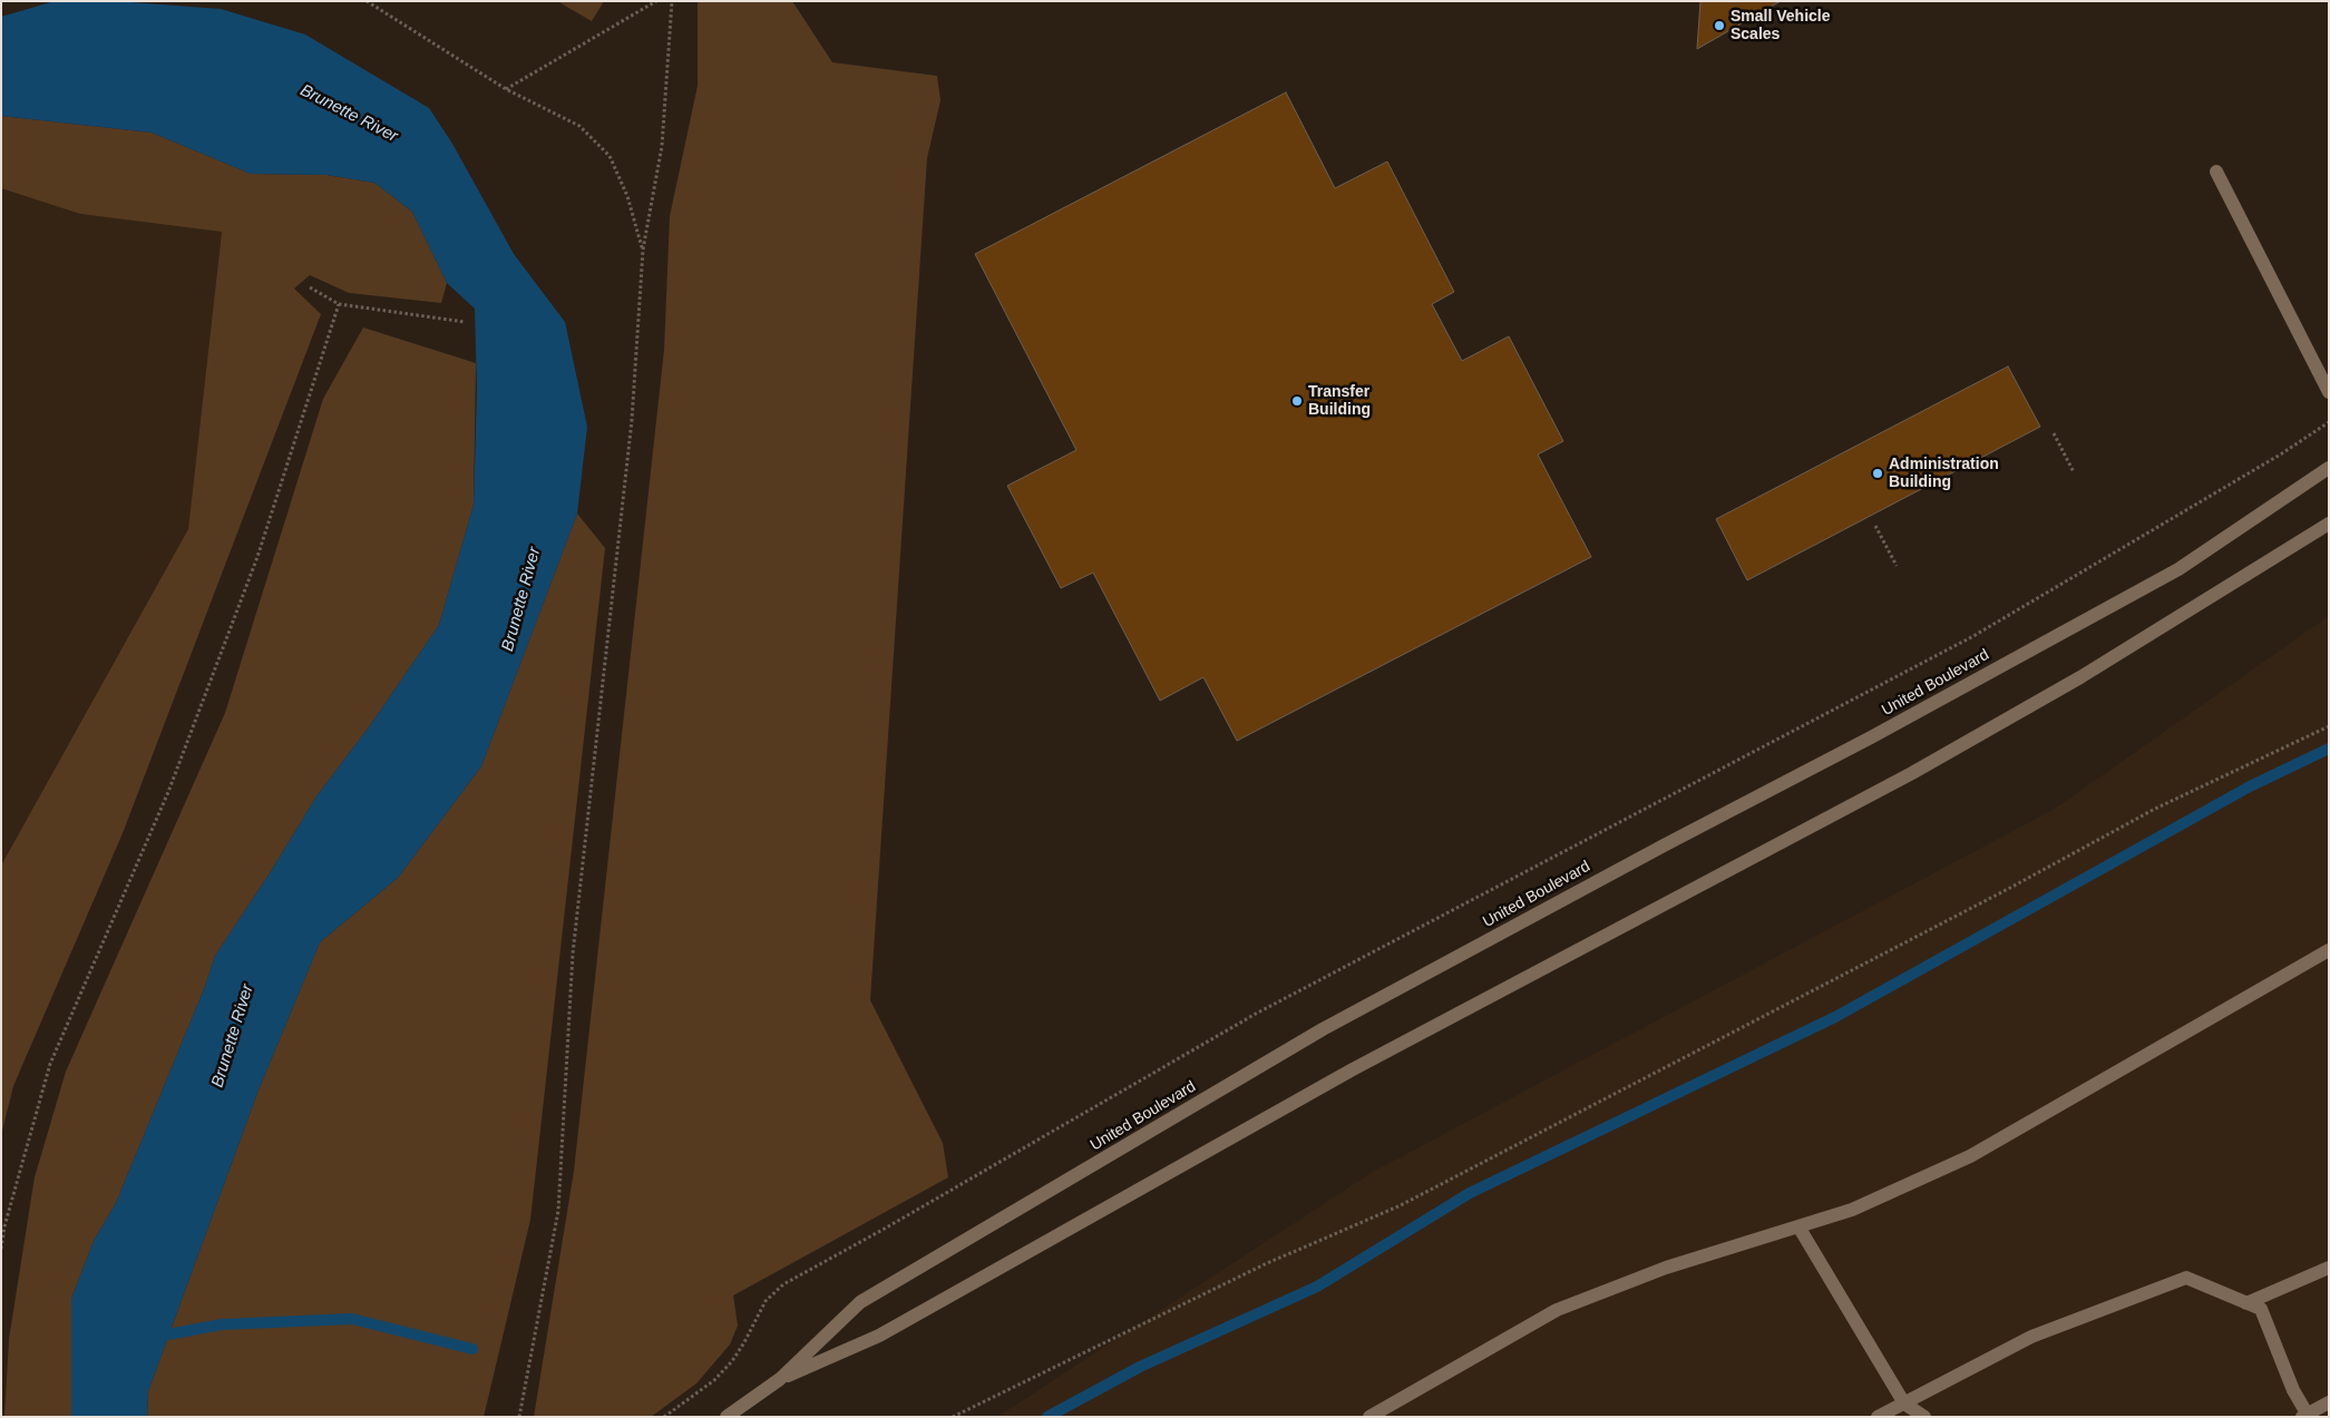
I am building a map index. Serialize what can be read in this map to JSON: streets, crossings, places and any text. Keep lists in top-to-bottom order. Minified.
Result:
{"streets":{"street":["United Boulevard"]},"water":["Brunette River"],"places":["Small Vehicle Scales","Transfer Building","Administration Building"]}
